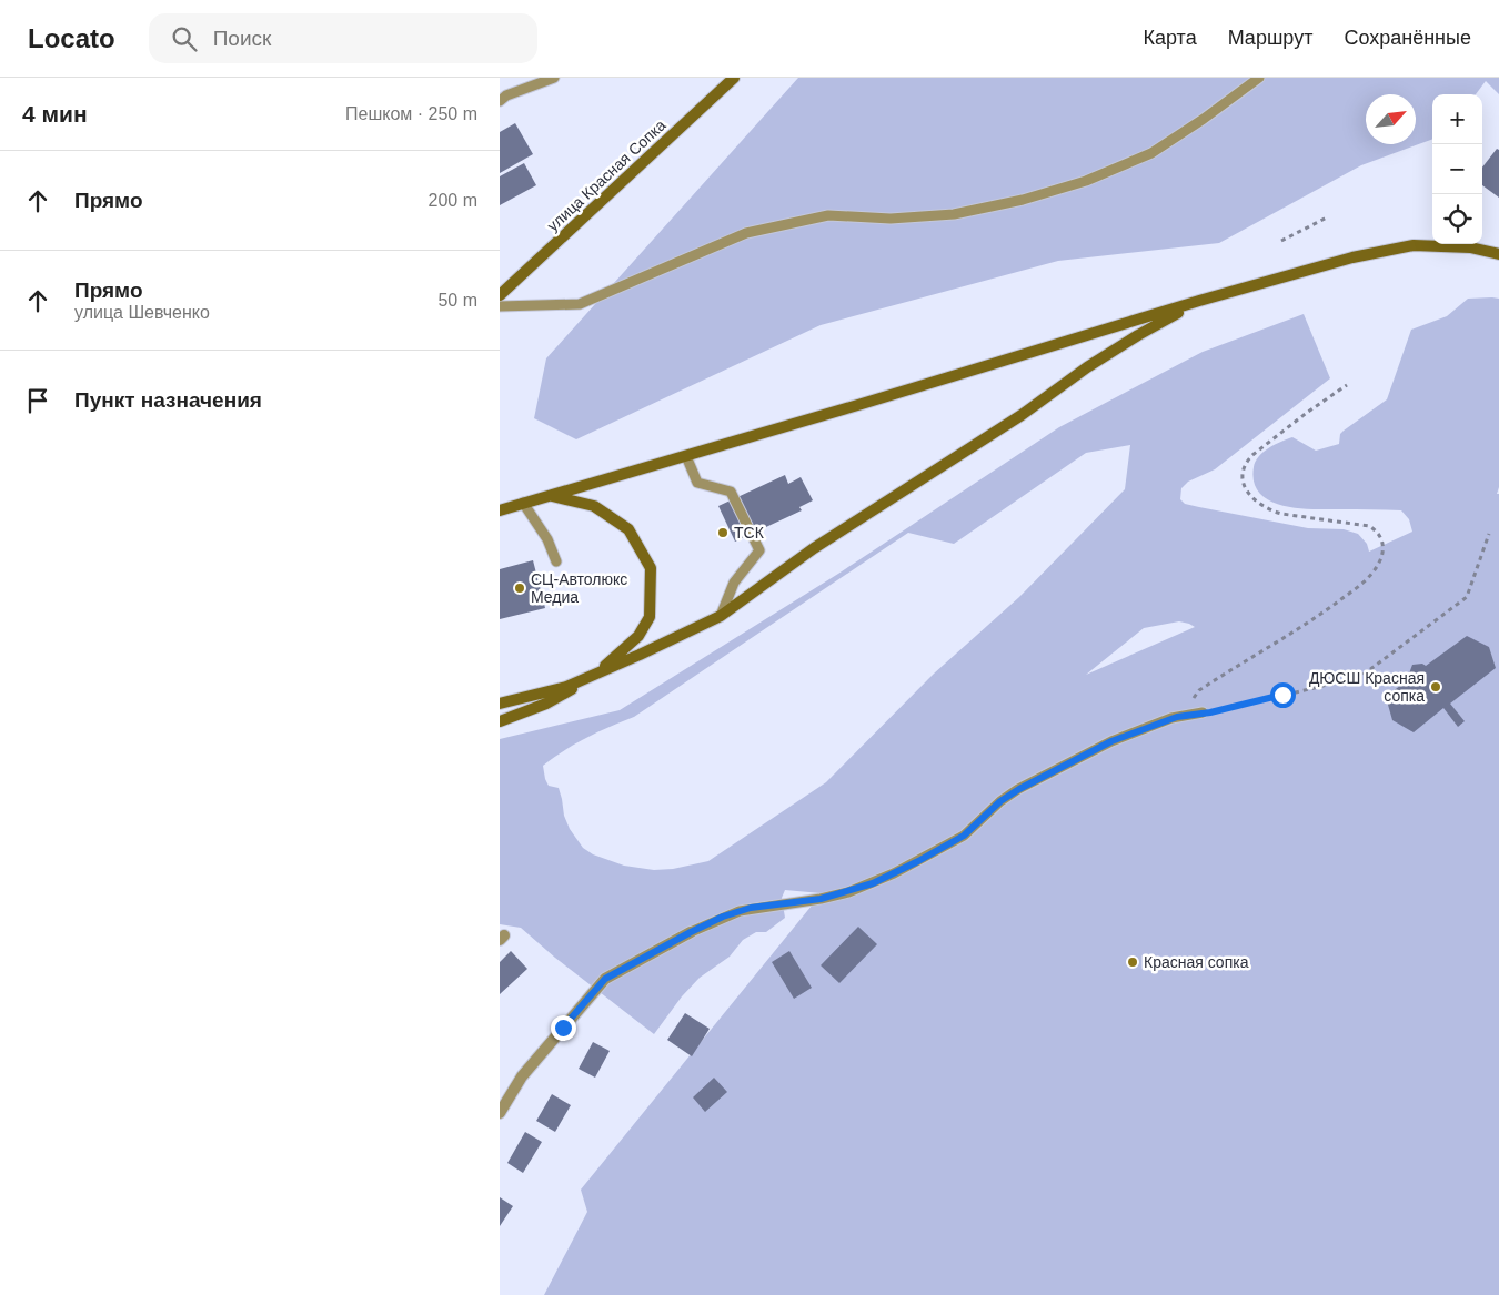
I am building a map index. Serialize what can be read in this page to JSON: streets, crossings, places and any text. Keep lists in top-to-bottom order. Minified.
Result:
{"streets":{"street":["улица Красная Сопка"]},"places":["ТСК","СЦ-Автолюкс Медиа","ДЮСШ Красная сопка","Красная сопка"],"north":"top right","page":{"header":"Locato","search":"Поиск","nav":["Карта","Маршрут","Сохранённые"],"heading":["4 мин","Пешком · 250 m"],"map_buttons":["+","−"],"list":[["Прямо","200 m"],["Прямо","улица Шевченко","50 m"],"Пункт назначения"]}}
